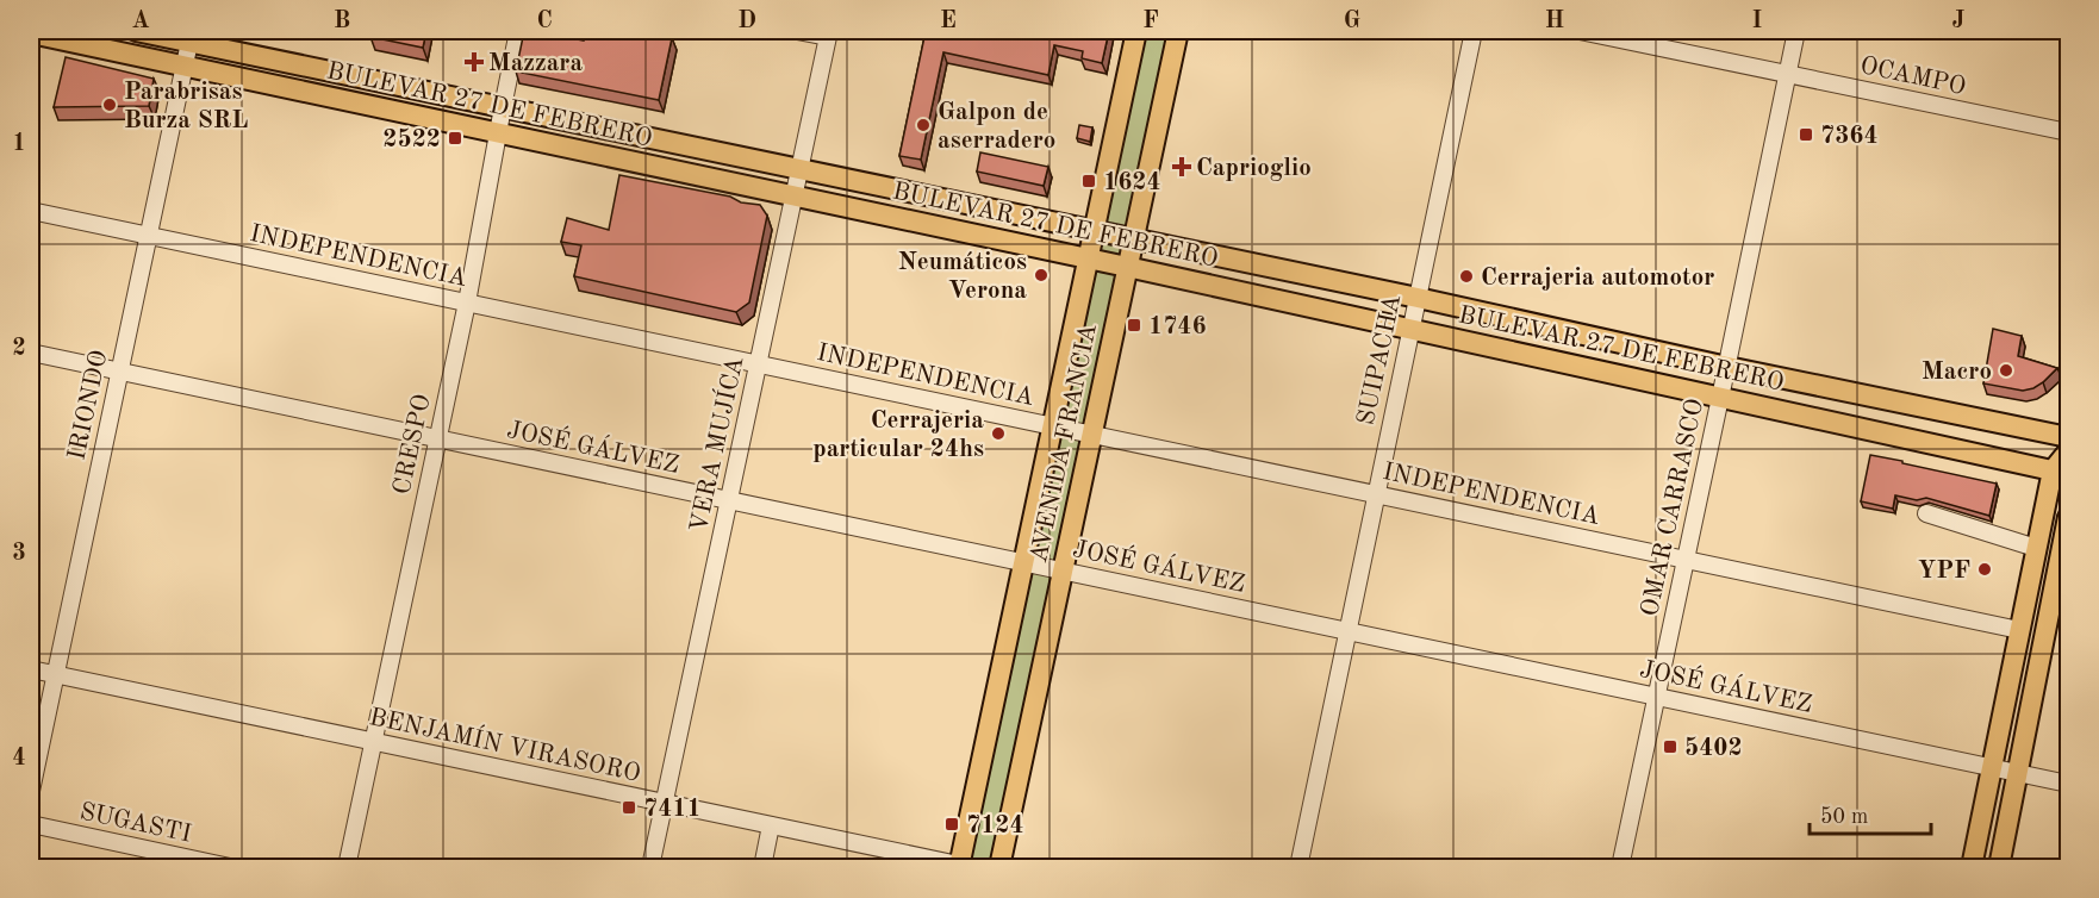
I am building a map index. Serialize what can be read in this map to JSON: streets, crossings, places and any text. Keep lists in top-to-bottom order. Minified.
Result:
{"streets":{"main road":["BULEVAR 27 DE FEBRERO","AVENIDA FRANCIA"],"street":["OCAMPO","INDEPENDENCIA","SUIPACHA","IRIONDO","CRESPO","VERA MUJÍCA","JOSÉ GÁLVEZ","OMAR CARRASCO","BENJAMÍN VIRASORO","SUGASTI"]},"crossings":[["OCAMPO","OMAR CARRASCO"],["BULEVAR 27 DE FEBRERO","SUIPACHA"],["BULEVAR 27 DE FEBRERO","IRIONDO"],["BULEVAR 27 DE FEBRERO","AVENIDA FRANCIA"],["BULEVAR 27 DE FEBRERO","CRESPO"],["BULEVAR 27 DE FEBRERO","VERA MUJÍCA"],["BULEVAR 27 DE FEBRERO","OMAR CARRASCO"],["INDEPENDENCIA","SUIPACHA"],["INDEPENDENCIA","IRIONDO"],["INDEPENDENCIA","AVENIDA FRANCIA"],["INDEPENDENCIA","CRESPO"],["INDEPENDENCIA","VERA MUJÍCA"],["INDEPENDENCIA","OMAR CARRASCO"],["SUIPACHA","JOSÉ GÁLVEZ"],["IRIONDO","JOSÉ GÁLVEZ"],["IRIONDO","BENJAMÍN VIRASORO"],["AVENIDA FRANCIA","JOSÉ GÁLVEZ"],["AVENIDA FRANCIA","BENJAMÍN VIRASORO"],["CRESPO","JOSÉ GÁLVEZ"],["CRESPO","BENJAMÍN VIRASORO"],["VERA MUJÍCA","JOSÉ GÁLVEZ"],["VERA MUJÍCA","BENJAMÍN VIRASORO"],["JOSÉ GÁLVEZ","OMAR CARRASCO"]],"places":{"health":["Mazzara","Caprioglio"],"other":["Parabrisas Burza SRL","Galpon de aserradero","Neumáticos Verona","Cerrajeria automotor","Macro","Cerrajeria particular 24hs","YPF"],"transit":["7364","2522","1624","1746","5402","7411","7124"]},"scale_bar":"50 m","grid":{"columns":["A","B","C","D","E","F","G","H","I","J"],"rows":["1","2","3","4"]}}
